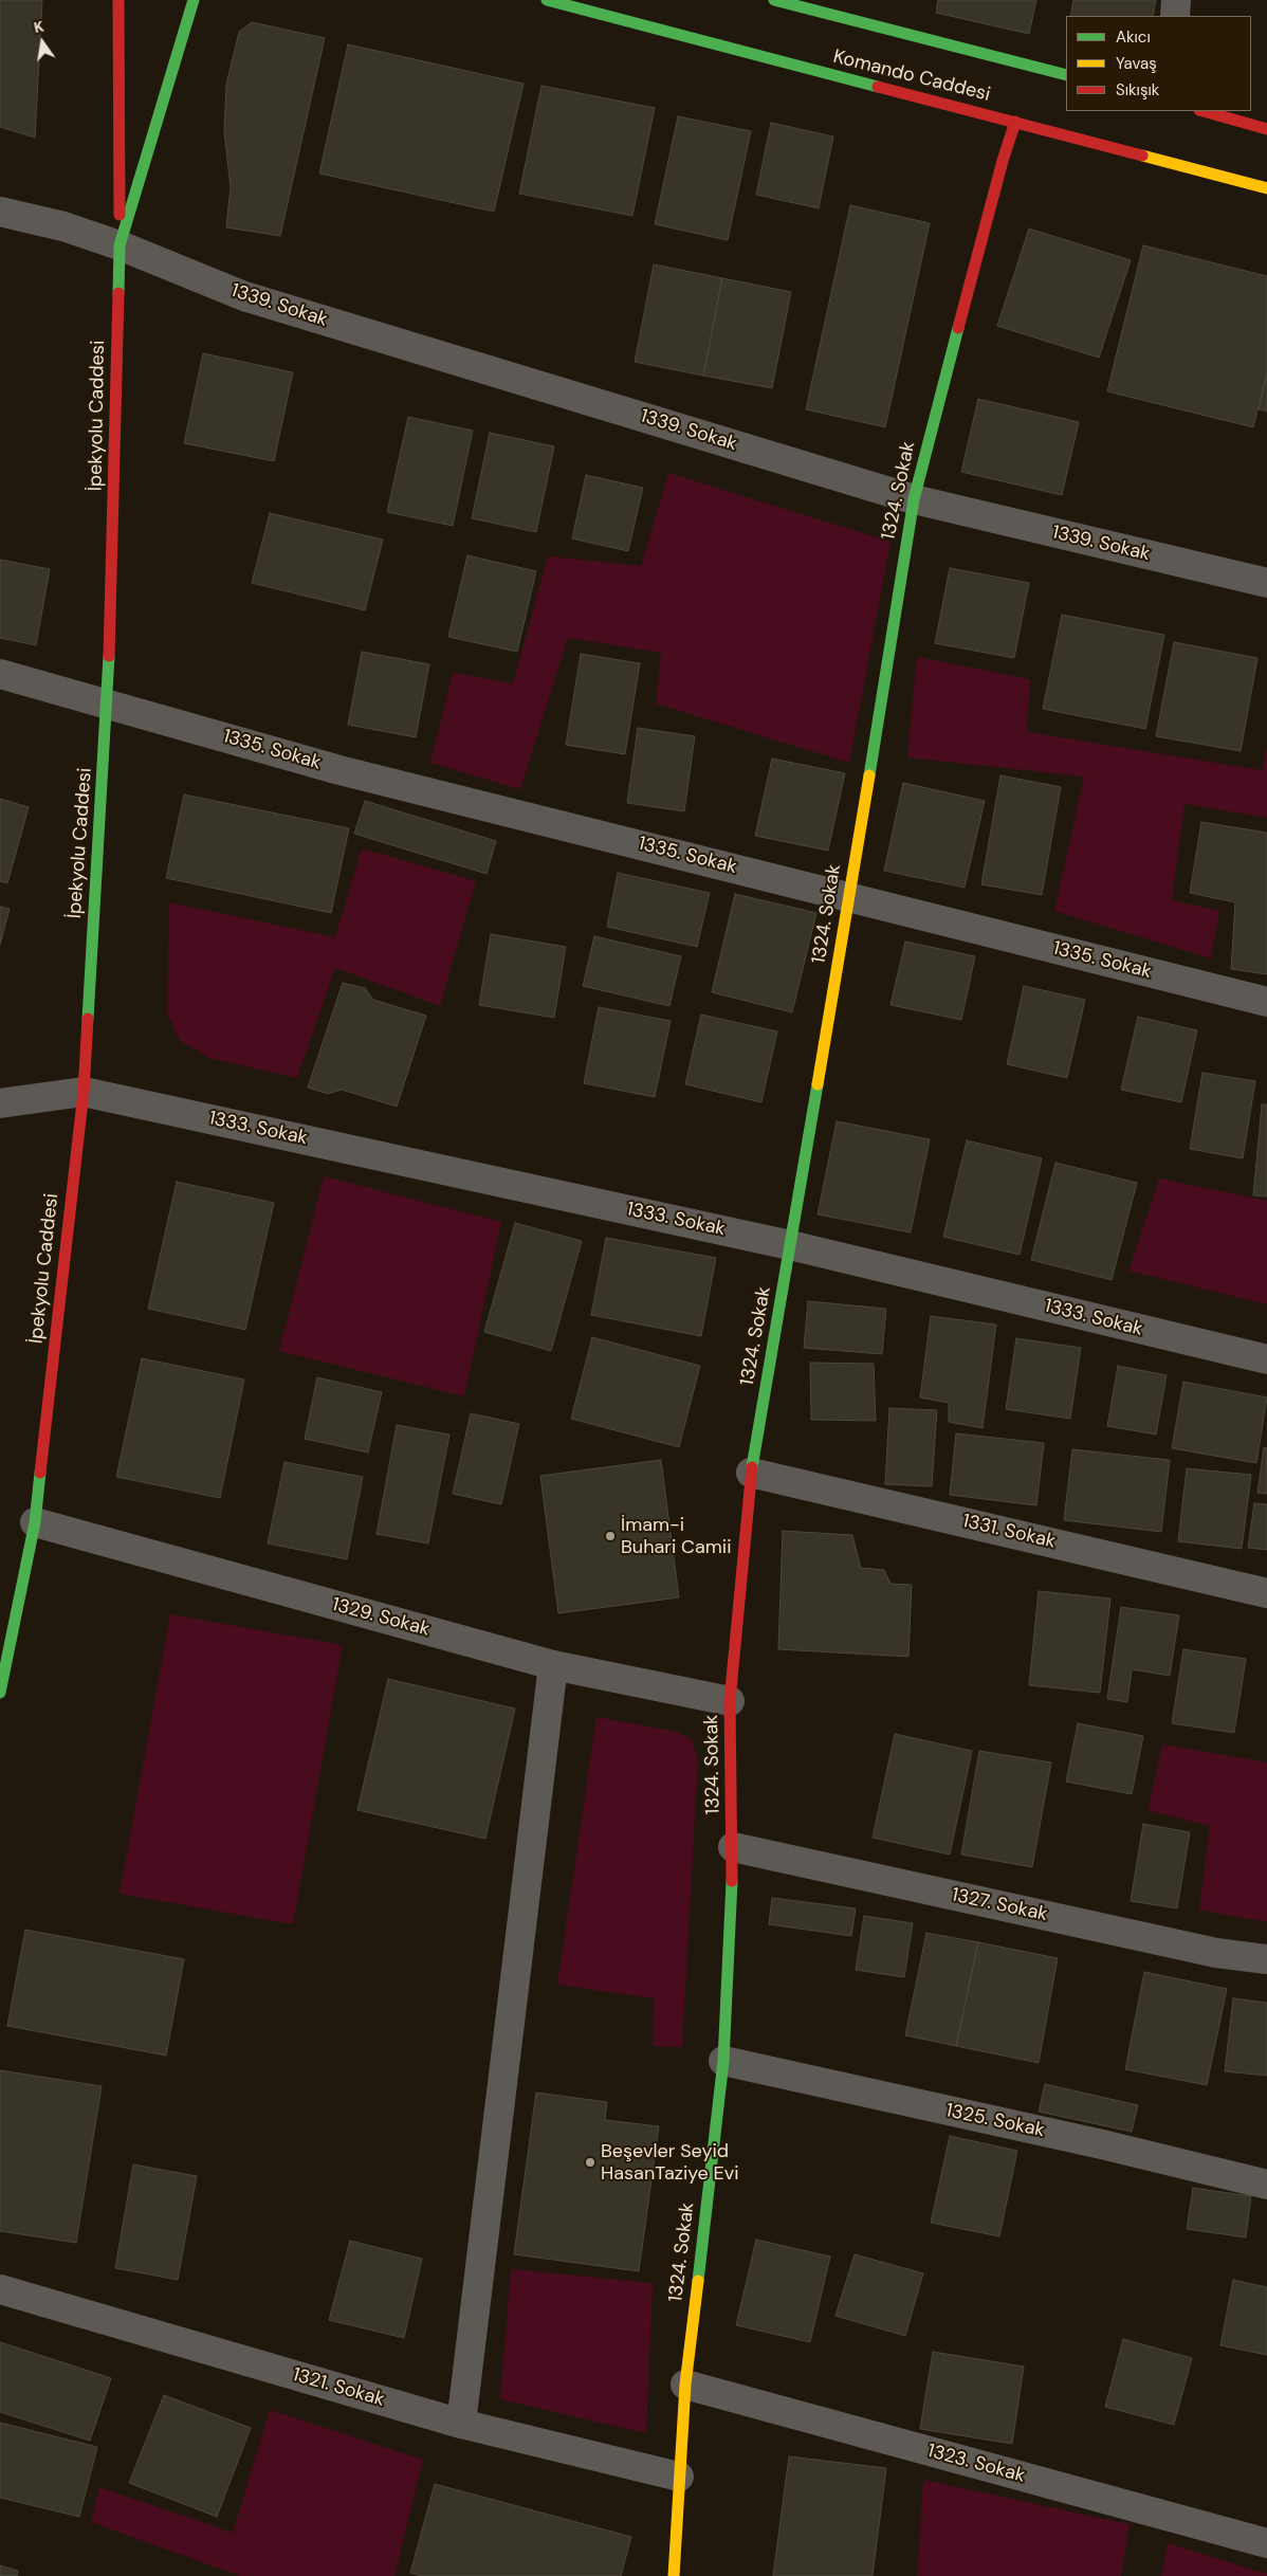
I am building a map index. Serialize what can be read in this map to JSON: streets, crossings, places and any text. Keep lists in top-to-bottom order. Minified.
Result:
{"streets":{"street":["Komando Caddesi","1339. Sokak","İpekyolu Caddesi","1324. Sokak","1335. Sokak","1333. Sokak","1331. Sokak","1329. Sokak","1327. Sokak","1325. Sokak","1321. Sokak","1323. Sokak"]},"crossings":[["Komando Caddesi","1324. Sokak"],["1339. Sokak","İpekyolu Caddesi"],["1339. Sokak","1324. Sokak"],["İpekyolu Caddesi","1335. Sokak"],["İpekyolu Caddesi","1333. Sokak"],["İpekyolu Caddesi","1329. Sokak"],["1324. Sokak","1335. Sokak"],["1324. Sokak","1333. Sokak"],["1324. Sokak","1331. Sokak"],["1324. Sokak","1329. Sokak"],["1324. Sokak","1327. Sokak"],["1324. Sokak","1325. Sokak"],["1324. Sokak","1321. Sokak"],["1324. Sokak","1323. Sokak"]],"places":["İmam-i Buhari Camii","Beşevler Seyid HasanTaziye Evi"],"legend":["Akıcı","Yavaş","Sıkışık"],"north":"top"}
